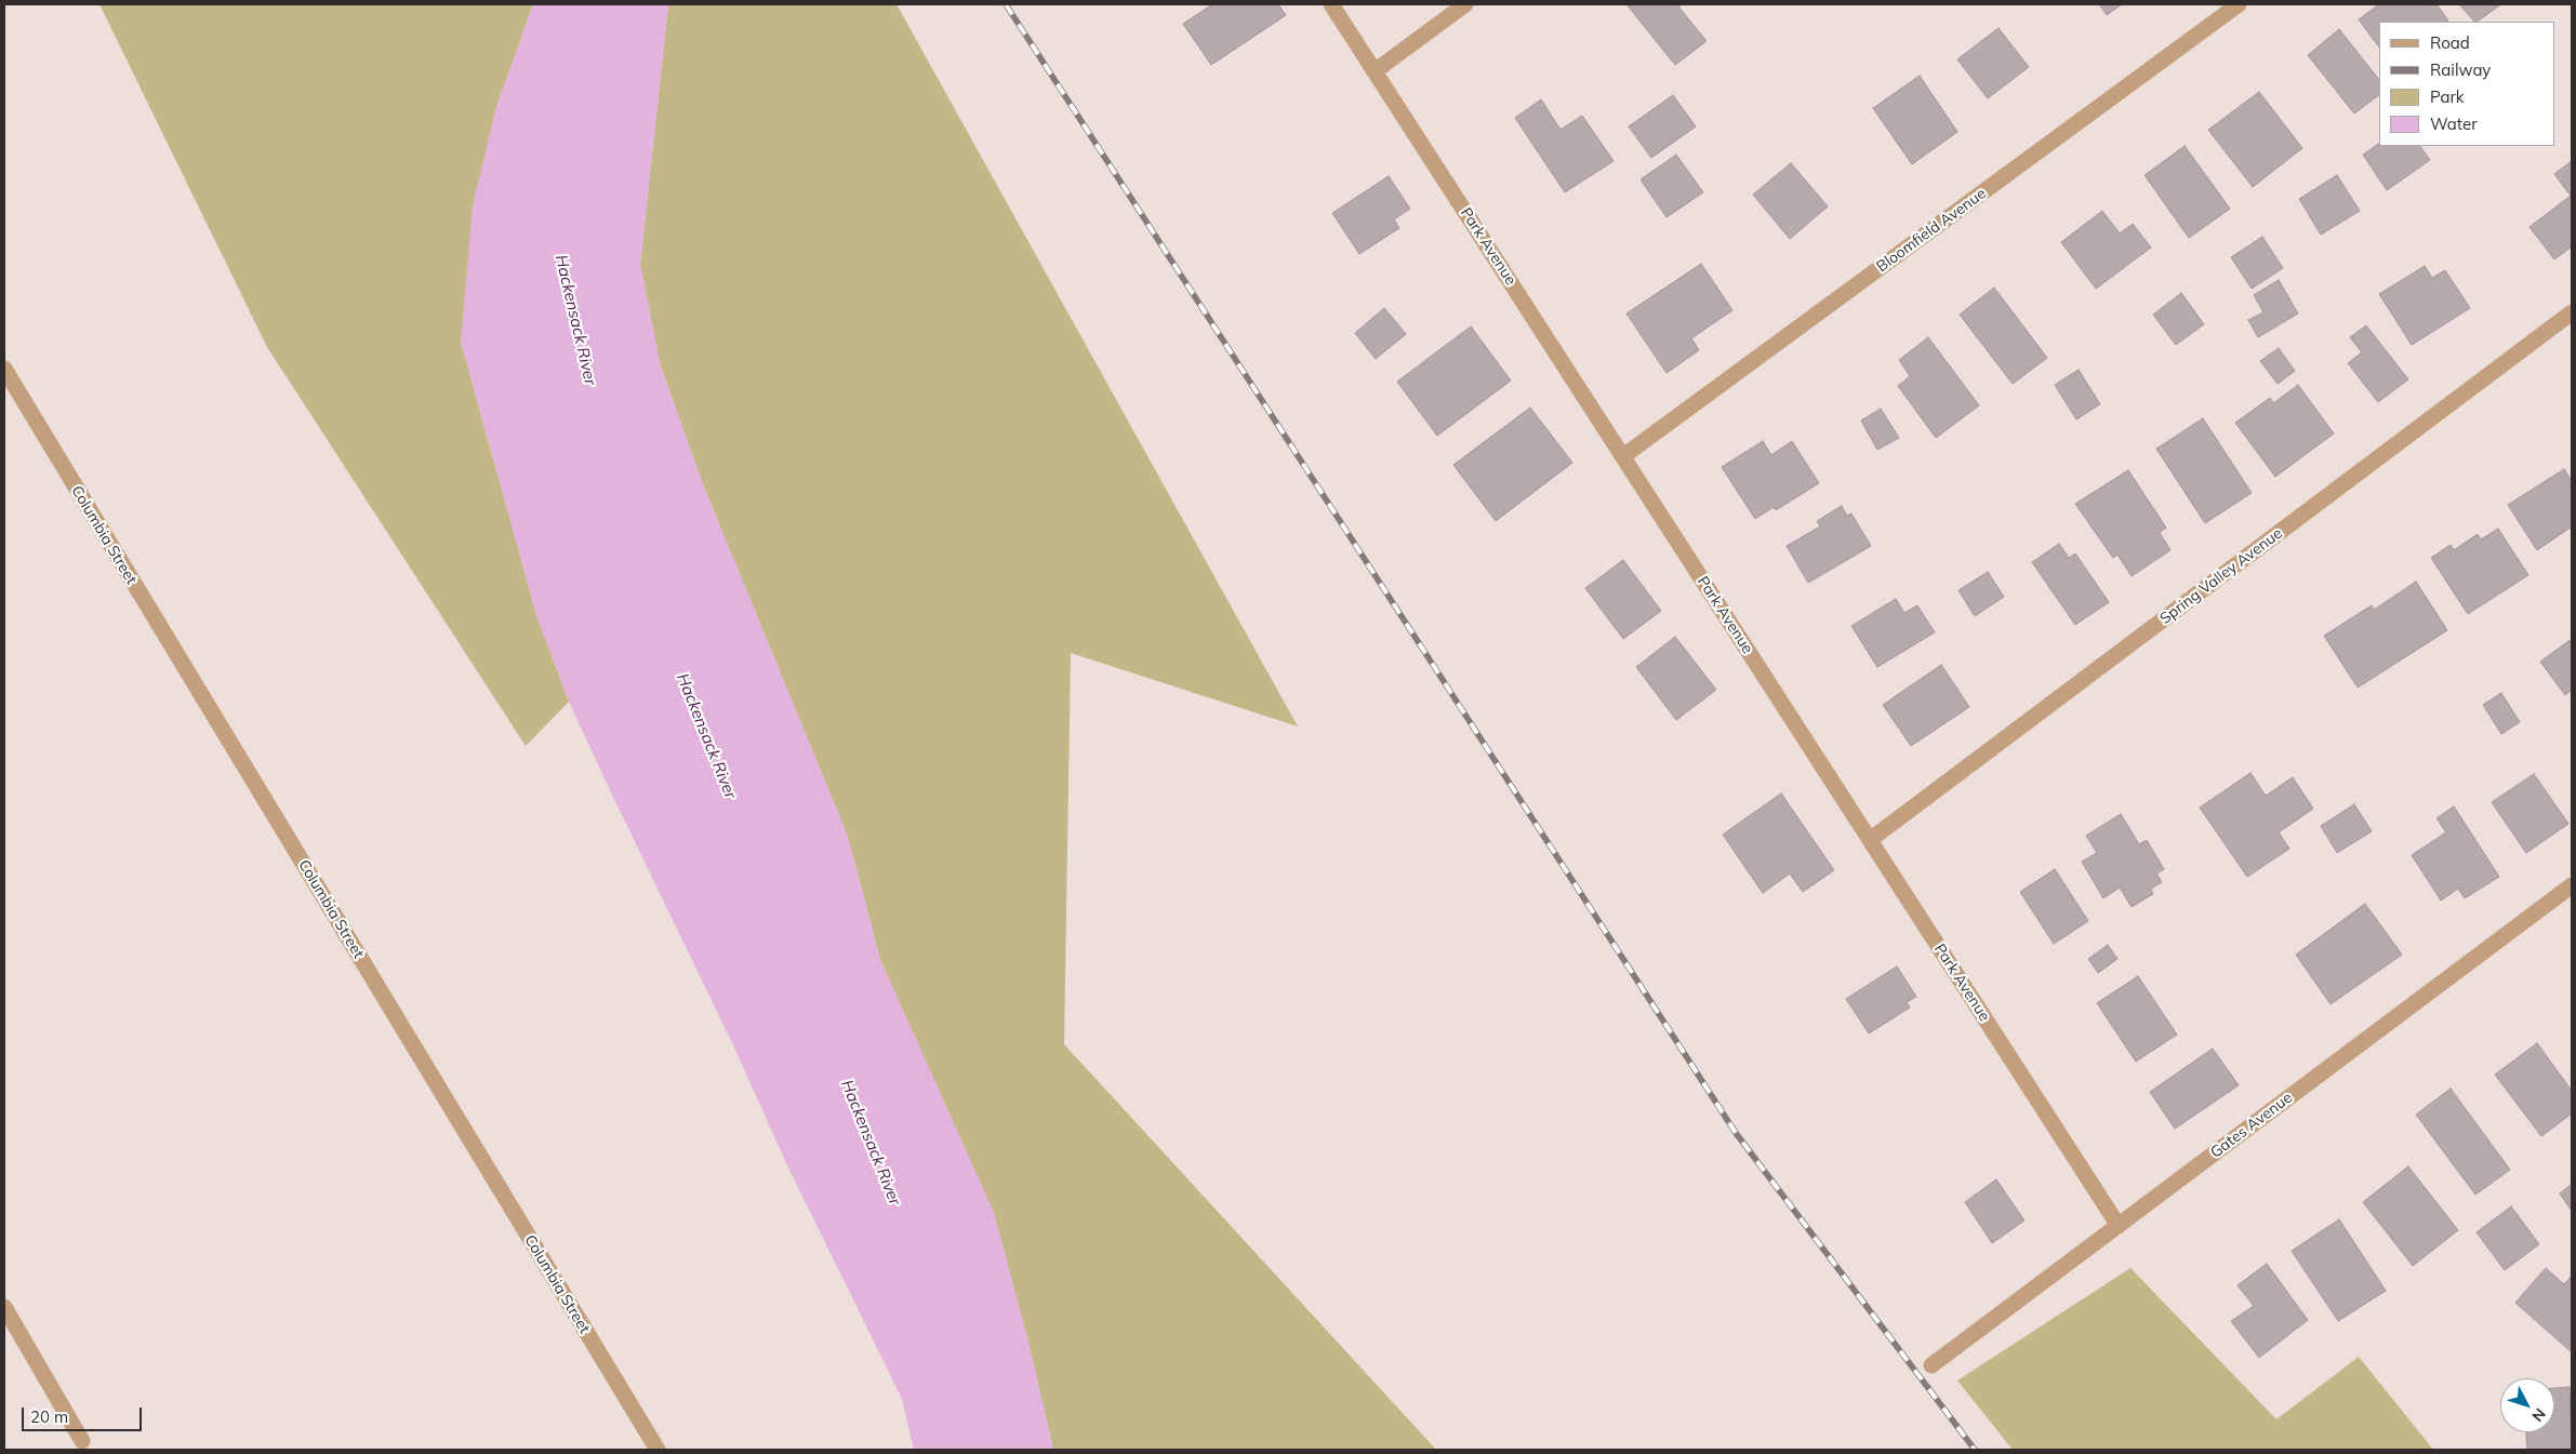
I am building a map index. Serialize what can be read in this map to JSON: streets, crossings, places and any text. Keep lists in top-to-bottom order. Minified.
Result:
{"streets":{"street":["Bloomfield Avenue","Park Avenue","Columbia Street","Spring Valley Avenue","Gates Avenue"]},"crossings":[["Bloomfield Avenue","Park Avenue"],["Park Avenue","Spring Valley Avenue"],["Park Avenue","Gates Avenue"]],"water":["Hackensack River"],"legend":["Road","Railway","Park","Water"],"scale_bar":"20 m","north":"bottom right"}
